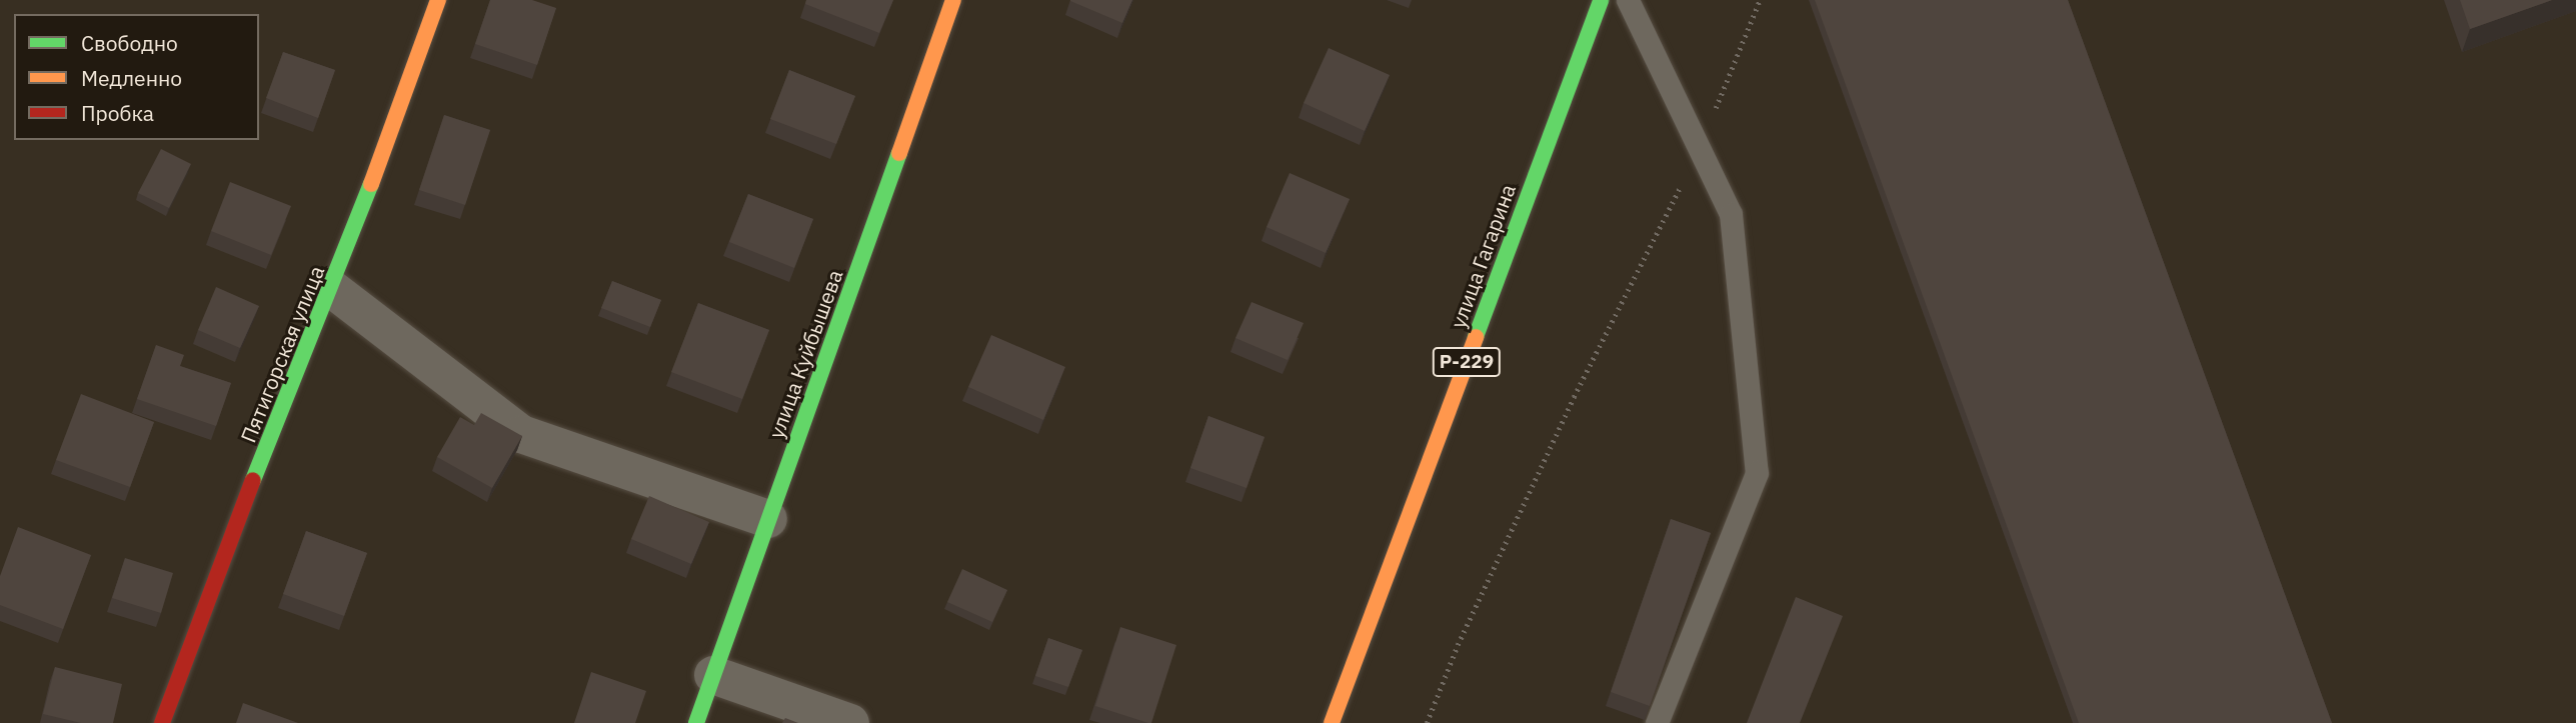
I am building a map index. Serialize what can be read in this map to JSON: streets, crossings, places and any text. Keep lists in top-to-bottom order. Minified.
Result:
{"streets":{"street":["улица Гагарина","Пятигорская улица","улица Куйбышева","Р-229"]},"legend":["Свободно","Медленно","Пробка"]}
